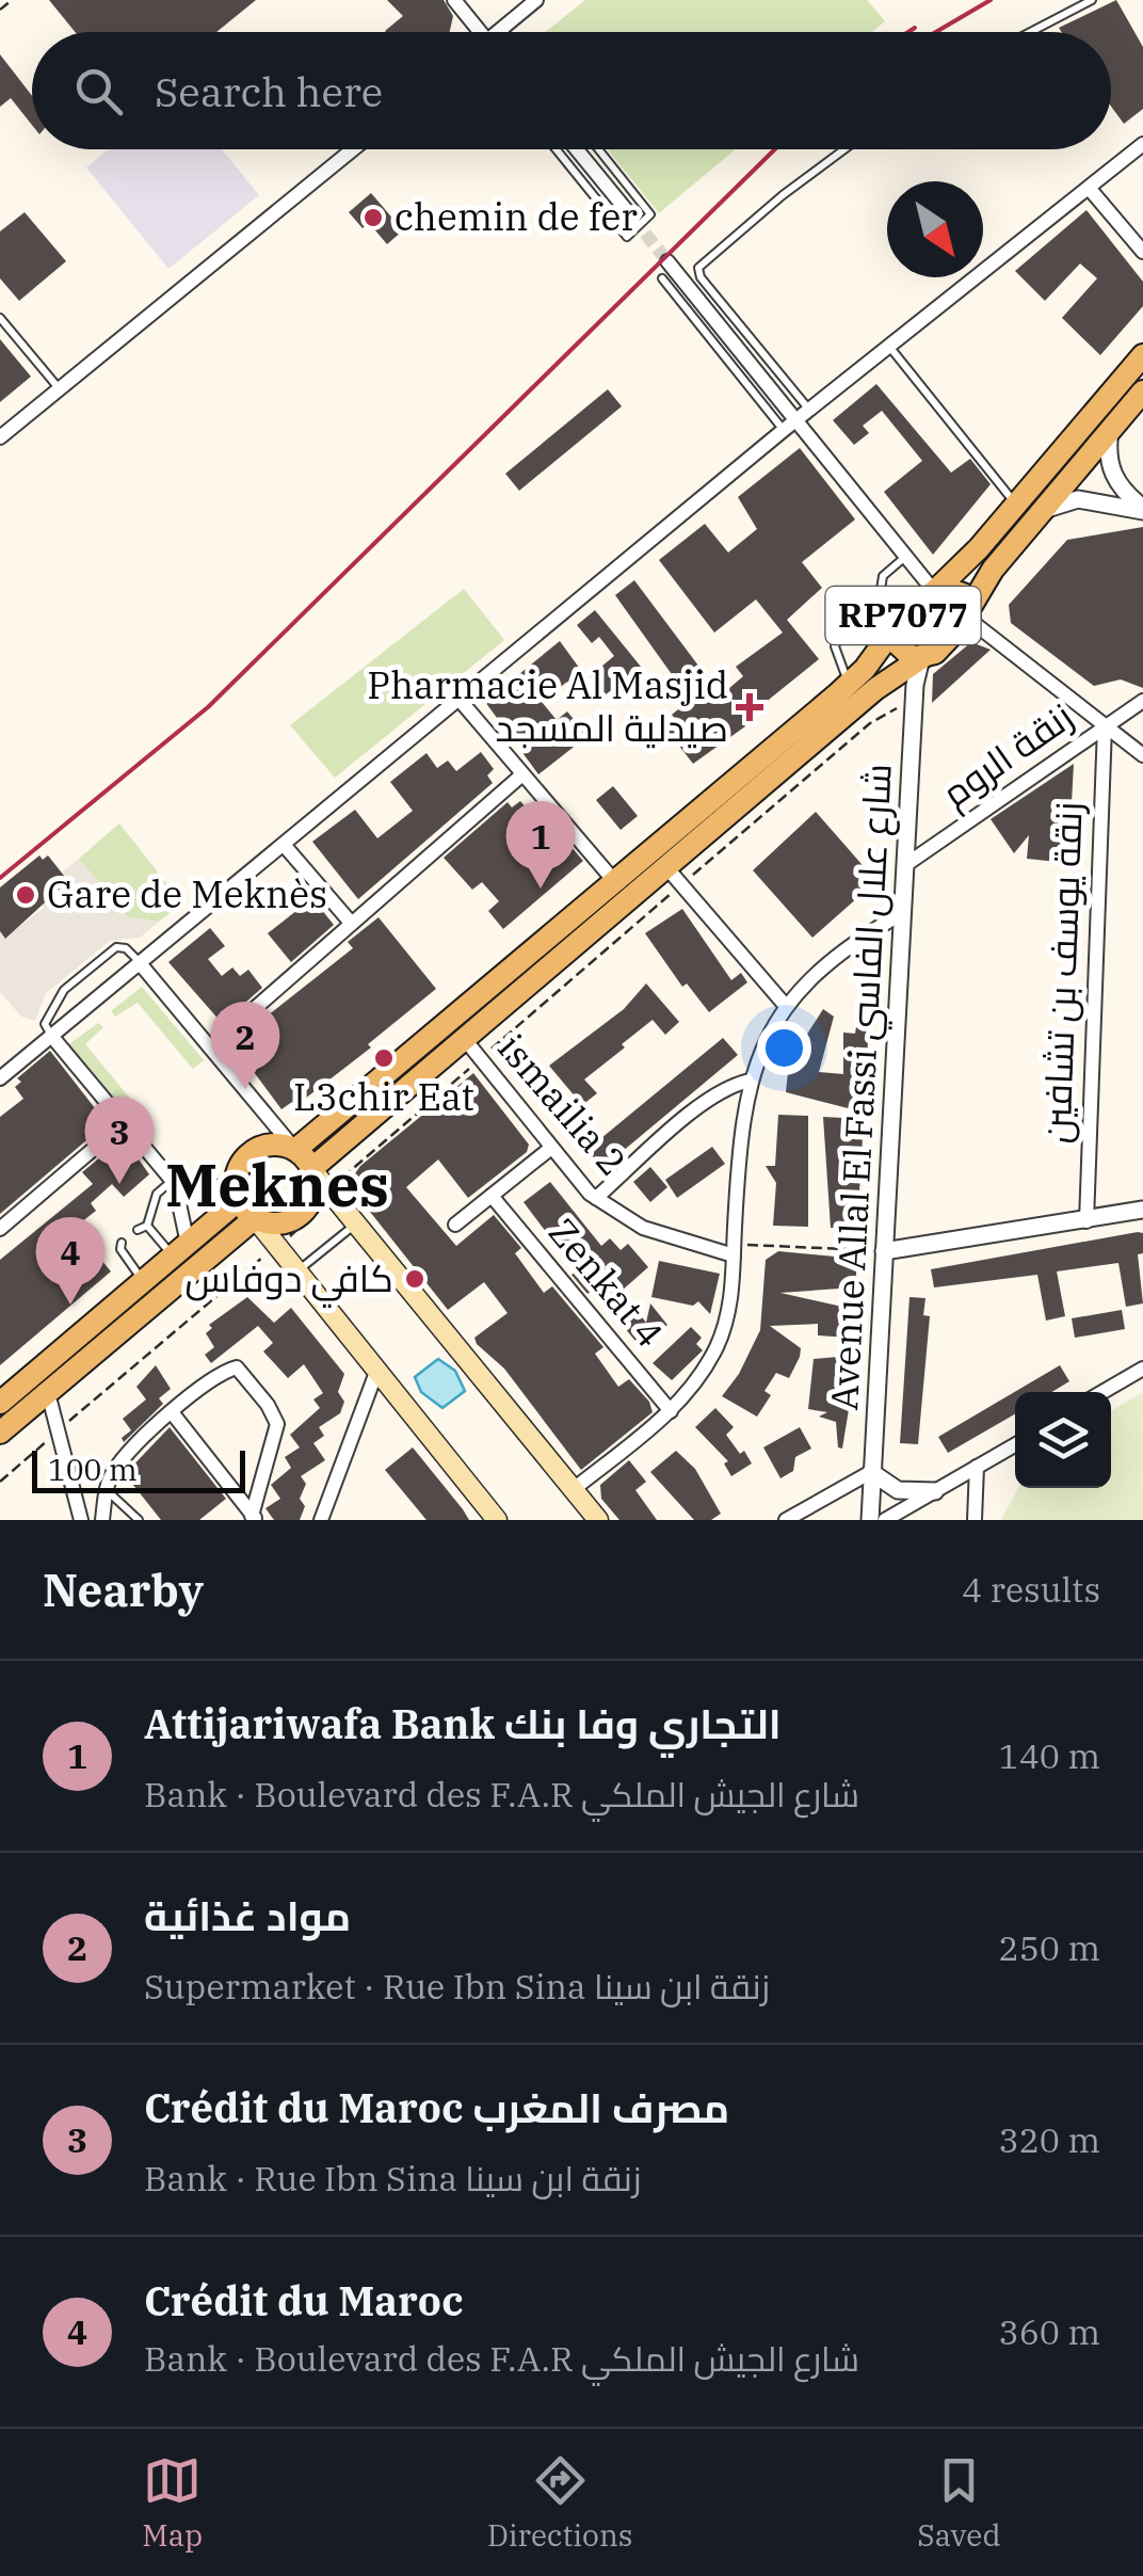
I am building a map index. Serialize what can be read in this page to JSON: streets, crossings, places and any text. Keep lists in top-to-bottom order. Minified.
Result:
{"streets":{"main road":["RP7077"],"street":["زنقة الروم","زنقة يوسف بن تشافين","Avenue Allal El Fassi شارع علال الفاسي","ismailia 2","Zenkat 4"]},"crossings":[["RP7077","Avenue Allal El Fassi شارع علال الفاسي"],["RP7077","ismailia 2"],["زنقة الروم","زنقة يوسف بن تشافين"],["زنقة الروم","Avenue Allal El Fassi شارع علال الفاسي"]],"districts":["Meknes"],"places":{"other":["chemin de fer","Gare de Meknès","L3chir Eat","كافي دوفاس"],"health":["Pharmacie Al Masjid صيدلية المسجد"]},"scale_bar":"100 m","north":"bottom right","page":{"search":"Search here","pins":["1","2","3","4"],"scale":"100 m","heading":["Nearby","4 results"],"list":[{"mark":"1","name":"Attijariwafa Bank التجاري وفا بنك","note":"Bank · Boulevard des F.A.R شارع الجيش الملكي","value":"140 m"},{"mark":"2","name":"مواد غذائية","note":"Supermarket · Rue Ibn Sina زنقة ابن سينا","value":"250 m"},{"mark":"3","name":"Crédit du Maroc مصرف المغرب","note":"Bank · Rue Ibn Sina زنقة ابن سينا","value":"320 m"},{"mark":"4","name":"Crédit du Maroc","note":"Bank · Boulevard des F.A.R شارع الجيش الملكي","value":"360 m"}],"nav":["Map","Directions","Saved"]}}
